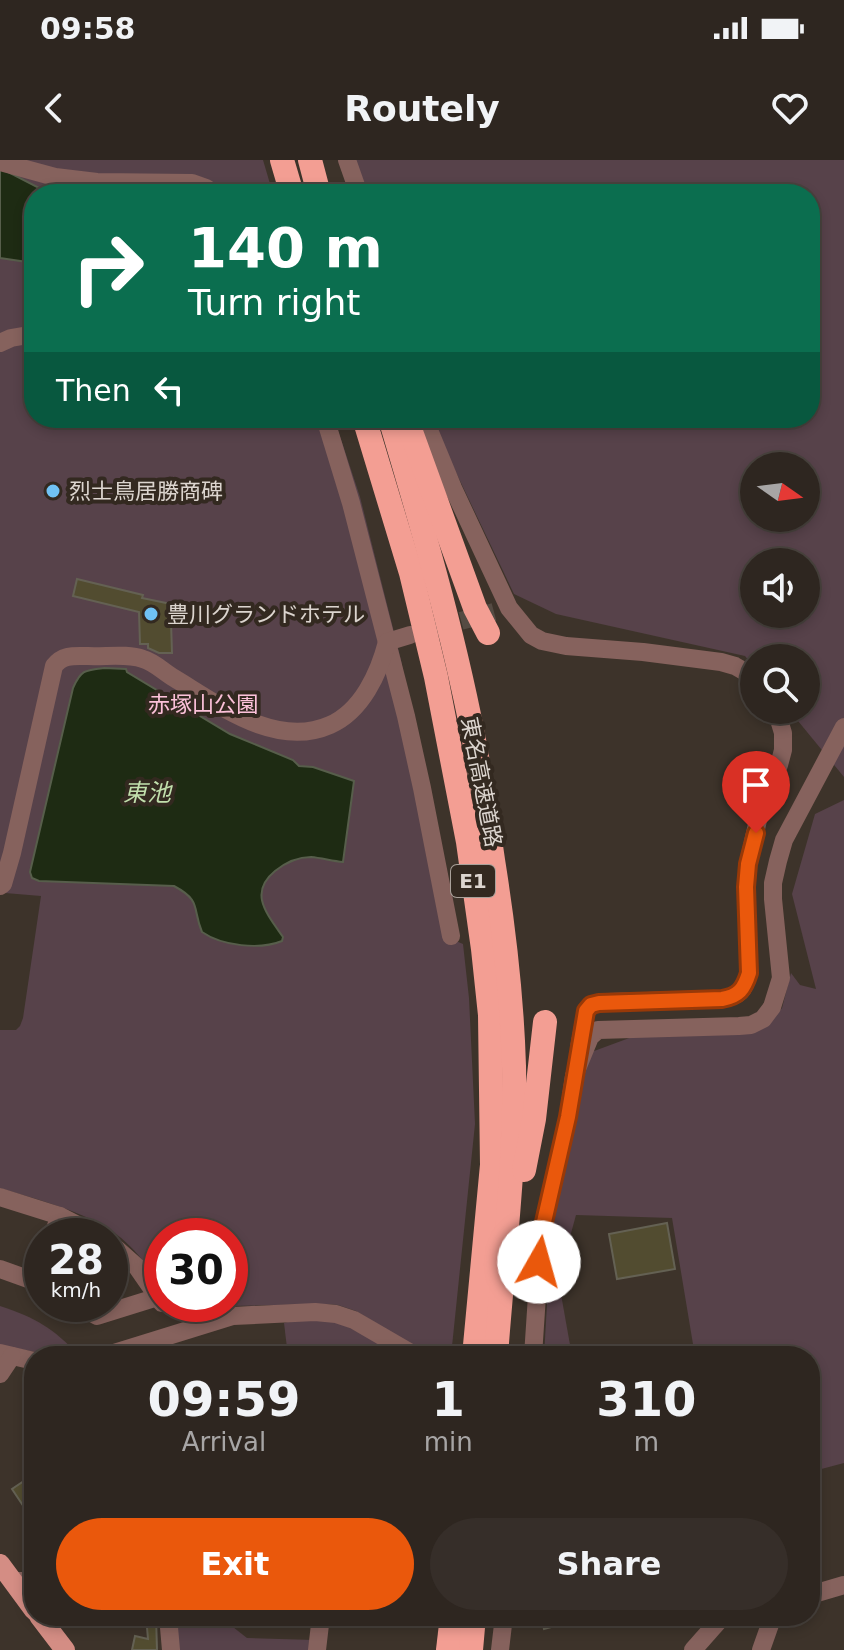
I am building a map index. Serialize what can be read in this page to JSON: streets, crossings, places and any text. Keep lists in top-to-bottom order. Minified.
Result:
{"streets":{"highway":["東名高速道路","E1"]},"water":["東池"],"parks":["赤塚山公園"],"places":["烈士鳥居勝商碑","豊川グランドホテル"],"north":"right","page":{"status":"09:58","header":"Routely","turn":["140 m","Turn right"],"then":"Then","speed":"28 km/h","limit":"30","eta":["09:59","Arrival","1","min","310","m"],"buttons":["Exit","Share"]}}
